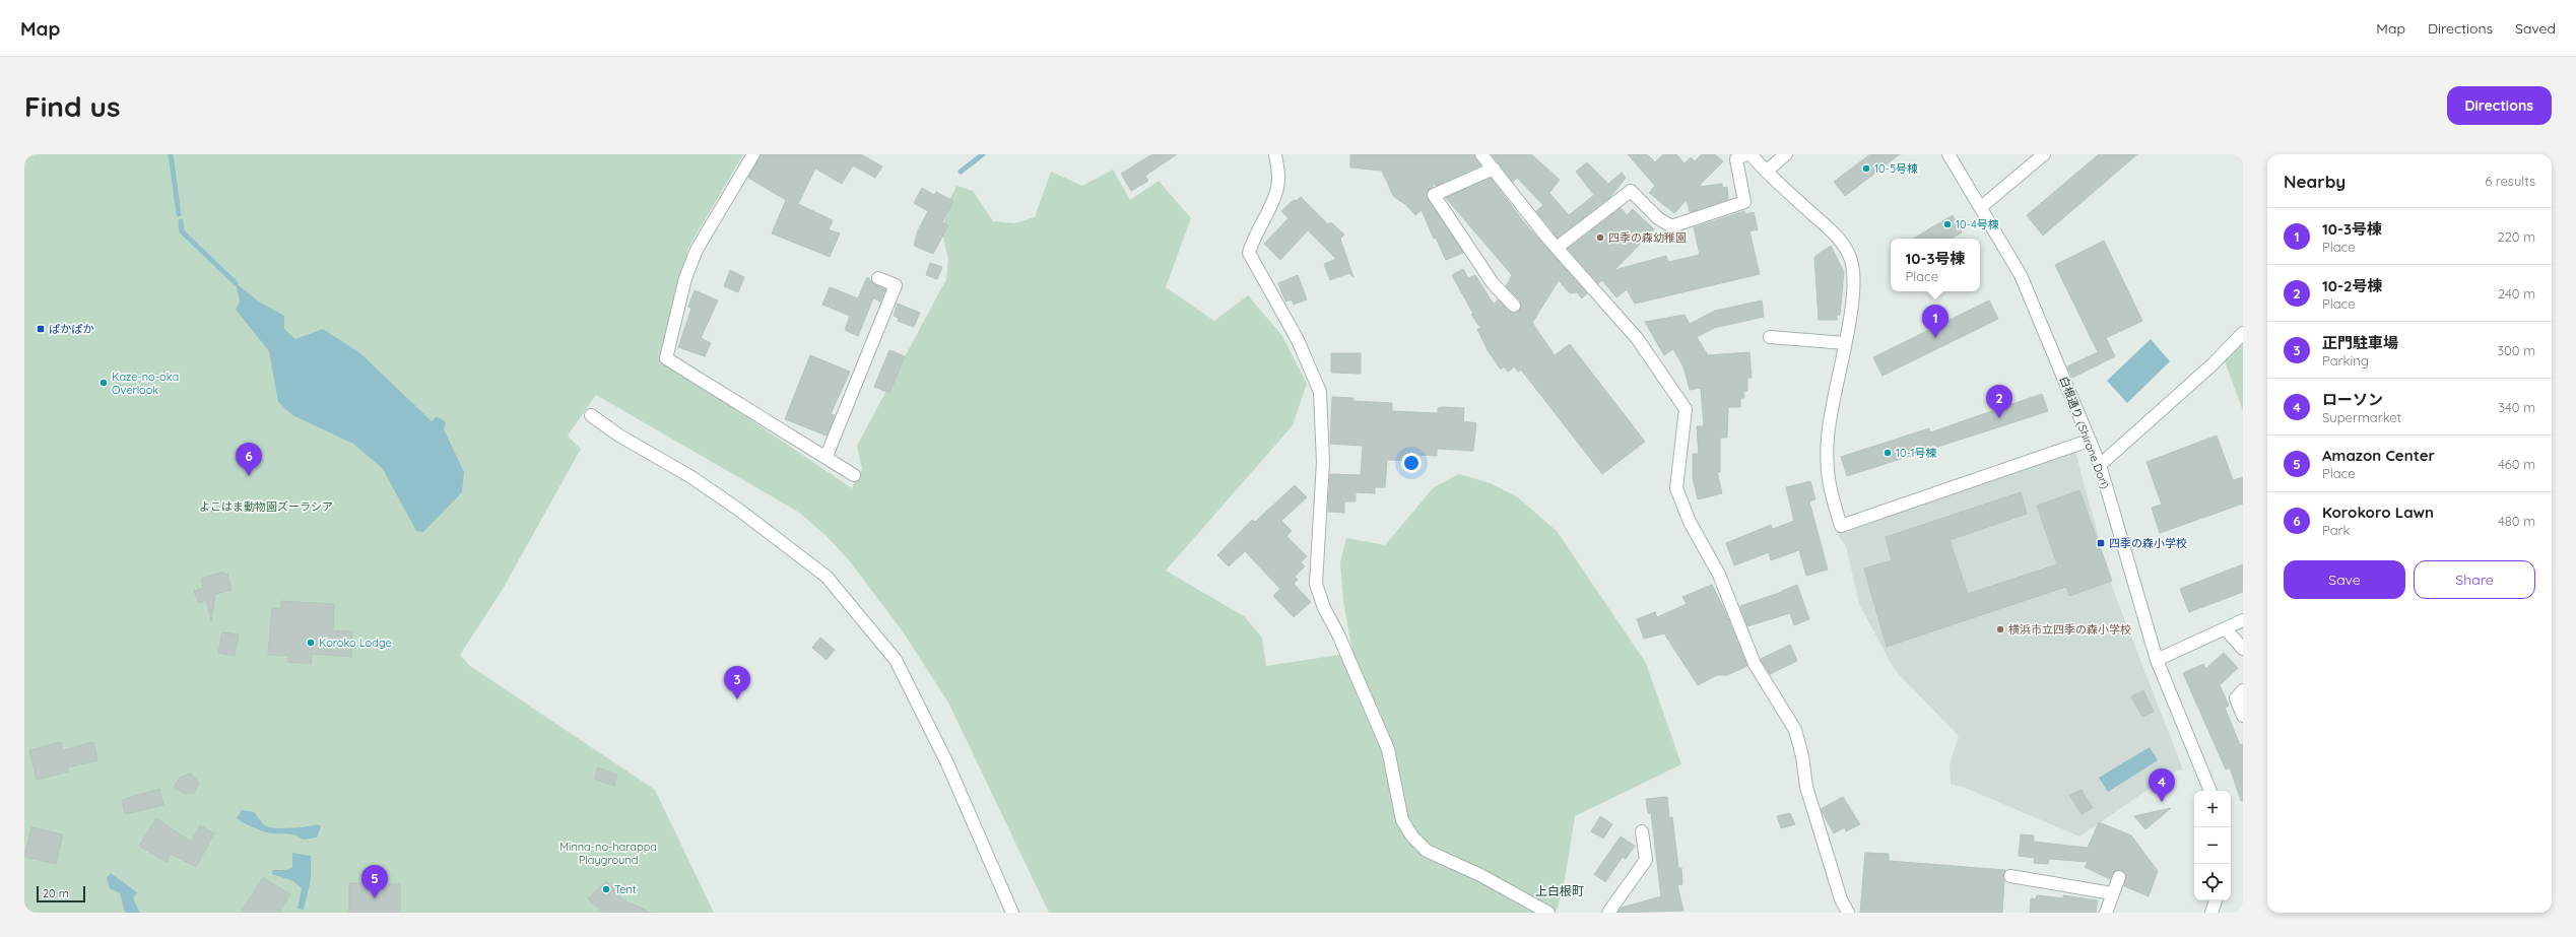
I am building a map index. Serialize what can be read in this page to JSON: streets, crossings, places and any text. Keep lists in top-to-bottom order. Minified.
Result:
{"streets":{"street":["白根通り (Shirane Dori)"]},"districts":["上白根町"],"parks":["よこはま動物園ズーラシア","Minna-no-harappa Playground"],"places":{"other":["10-5号棟","10-4号棟","四季の森幼稚園","Kaze-no-oka Overlook","10-1号棟","横浜市立四季の森小学校","Koroko Lodge","Tent"],"transit":["ぱかぱか","四季の森小学校"]},"scale_bar":"20 m","page":{"header":"Map","nav":["Map","Directions","Saved"],"buttons":["Directions",["Save","Share"]],"title":"Find us","heading":["Nearby","6 results"],"list":[{"mark":"1","name":"10-3号棟","note":"Place","value":"220 m"},{"mark":"2","name":"10-2号棟","note":"Place","value":"240 m"},{"mark":"3","name":"正門駐車場","note":"Parking","value":"300 m"},{"mark":"4","name":"ローソン","note":"Supermarket","value":"340 m"},{"mark":"5","name":"Amazon Center","note":"Place","value":"460 m"},{"mark":"6","name":"Korokoro Lawn","note":"Park","value":"480 m"}],"popup":["10-3号棟","Place"],"pins":["1","2","6","3","4","5"],"map_buttons":["+","−"],"scale":"20 m"}}
